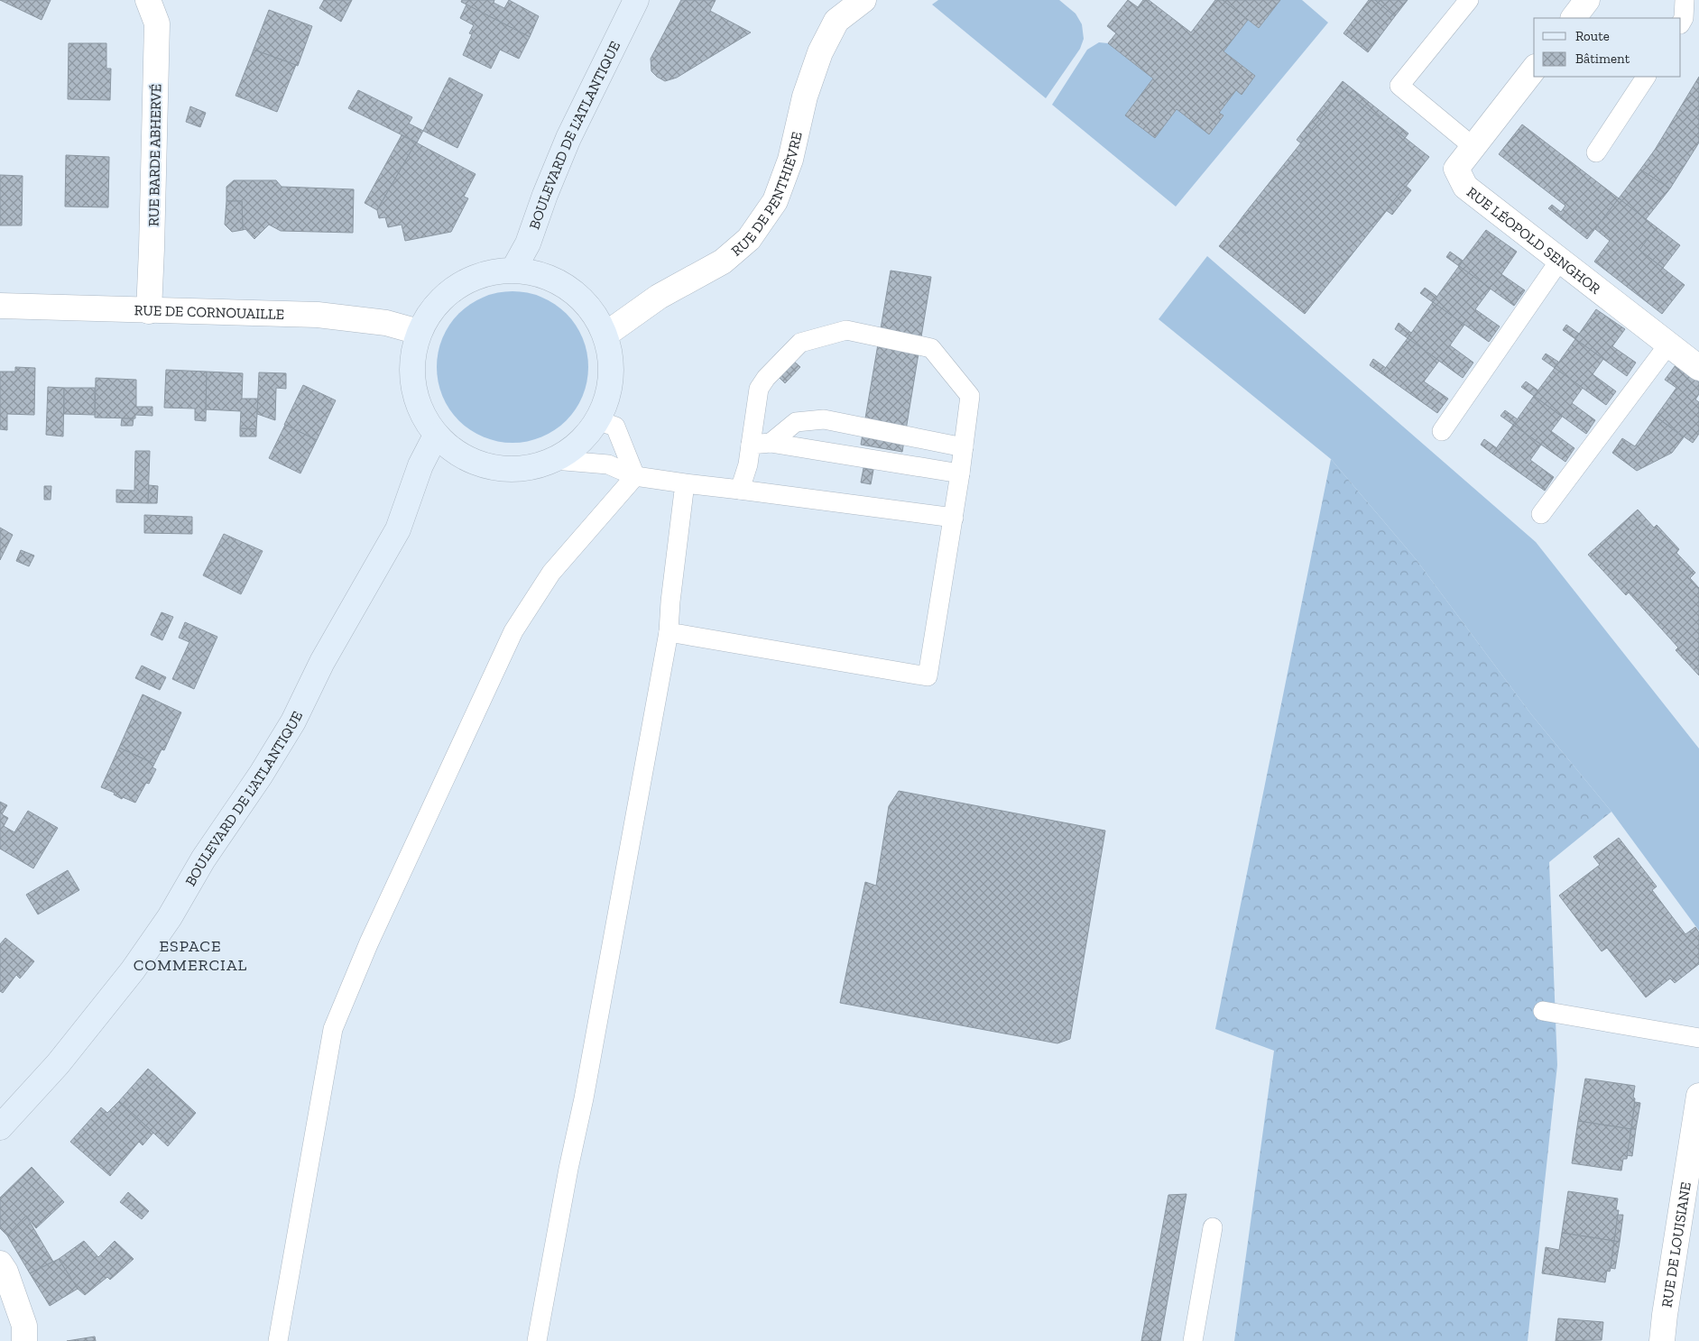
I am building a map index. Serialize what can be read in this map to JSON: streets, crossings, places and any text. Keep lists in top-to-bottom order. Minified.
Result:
{"streets":{"main road":["BOULEVARD DE L'ATLANTIQUE"],"street":["RUE BARDE ABHERVÉ","RUE DE PENTHIÈVRE","RUE LÉOPOLD SENGHOR","RUE DE CORNOUAILLE","RUE DE LOUISIANE"]},"crossings":[["RUE BARDE ABHERVÉ","RUE DE CORNOUAILLE"]],"districts":["ESPACE COMMERCIAL"],"legend":["Route","Bâtiment"]}
